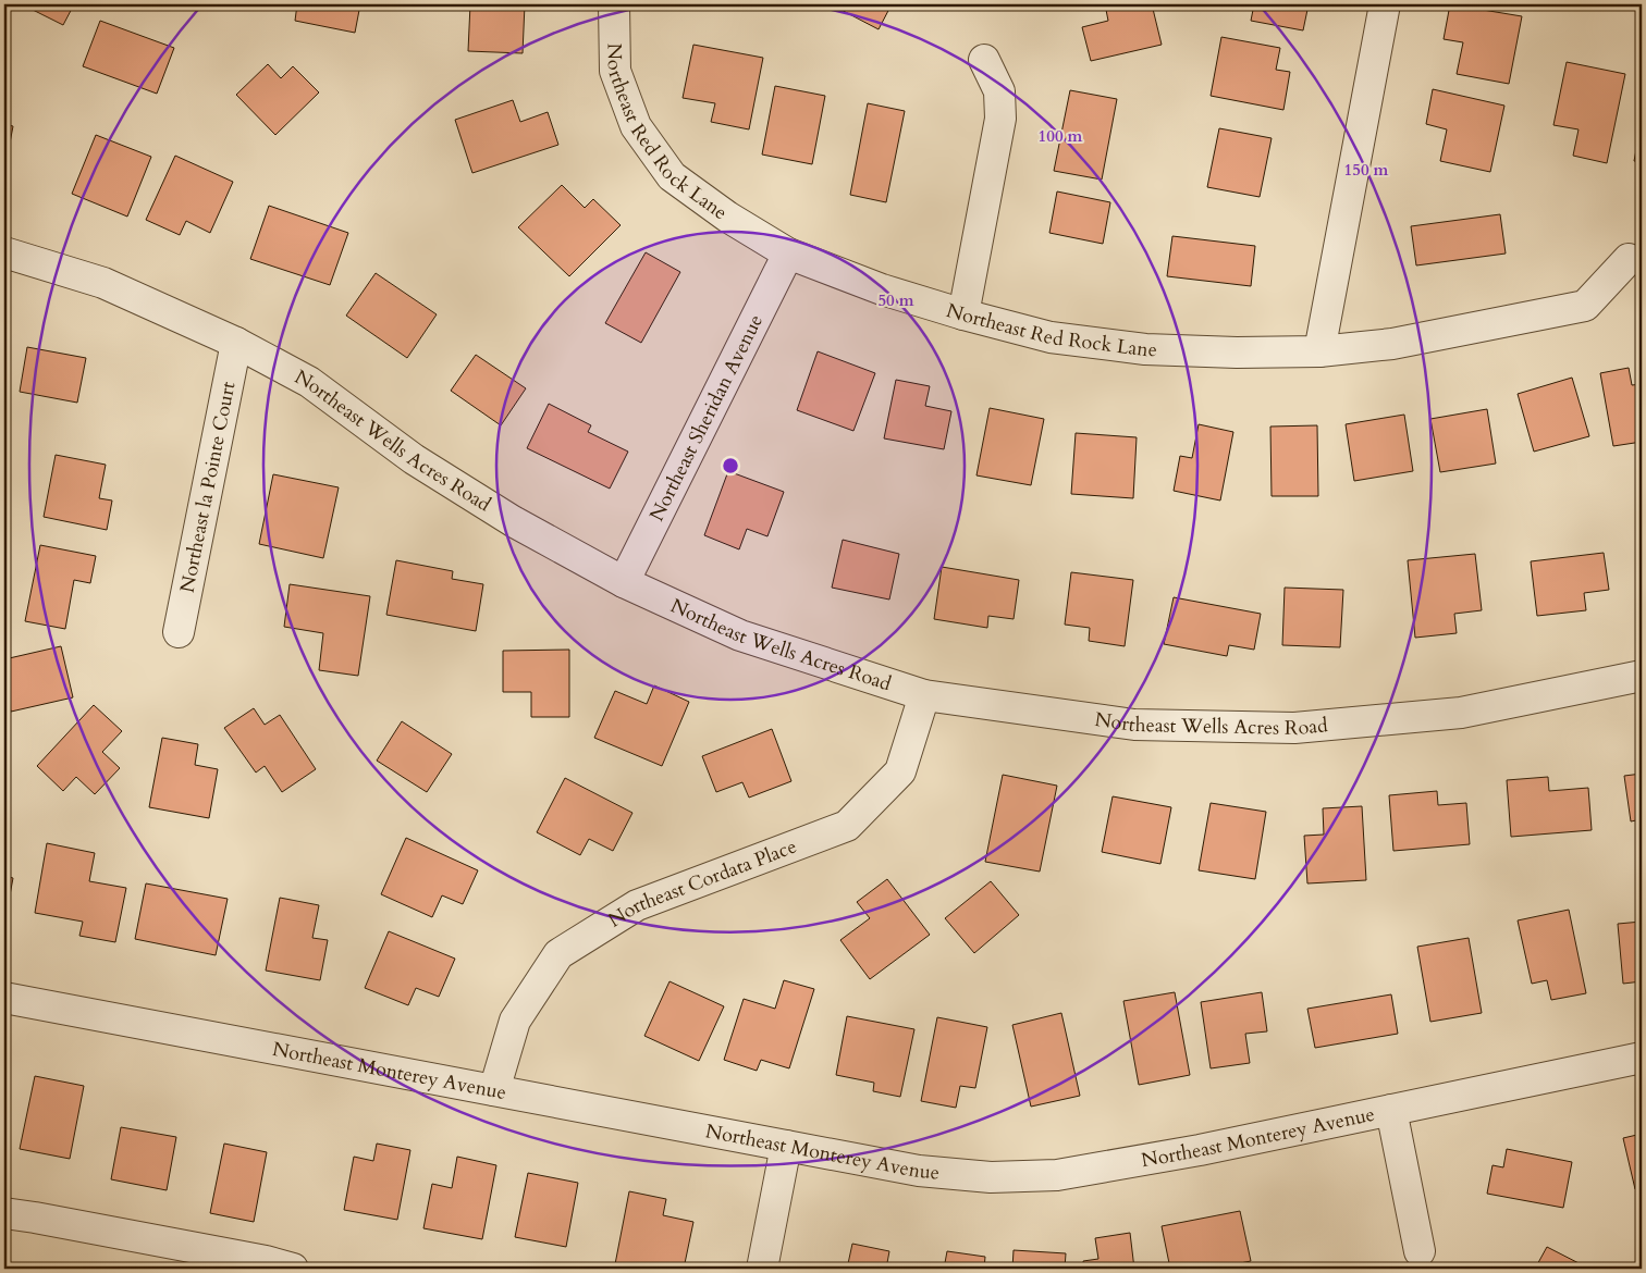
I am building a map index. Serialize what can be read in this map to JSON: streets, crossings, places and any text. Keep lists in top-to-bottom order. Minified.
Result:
{"streets":{"street":["Northeast Red Rock Lane","Northeast Sheridan Avenue","Northeast Wells Acres Road","Northeast la Pointe Court","Northeast Cordata Place","Northeast Monterey Avenue"]},"crossings":[["Northeast Red Rock Lane","Northeast Sheridan Avenue"],["Northeast Sheridan Avenue","Northeast Wells Acres Road"],["Northeast Wells Acres Road","Northeast la Pointe Court"],["Northeast Wells Acres Road","Northeast Cordata Place"],["Northeast Cordata Place","Northeast Monterey Avenue"]],"rings":["100 m","150 m","50 m"]}
